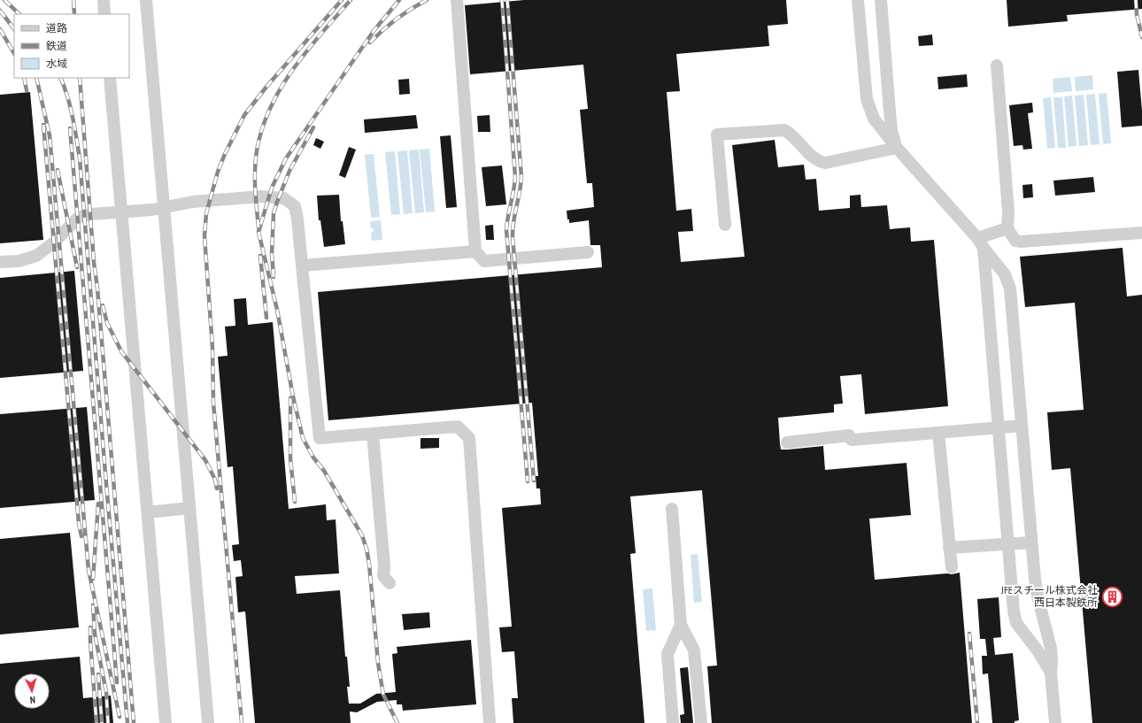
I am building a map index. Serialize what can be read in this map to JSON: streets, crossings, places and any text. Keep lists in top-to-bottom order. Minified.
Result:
{"places":{"building":["JFEスチール株式会社 西日本製鉄所"]},"legend":["道路","鉄道","水域"],"north":"bottom"}
